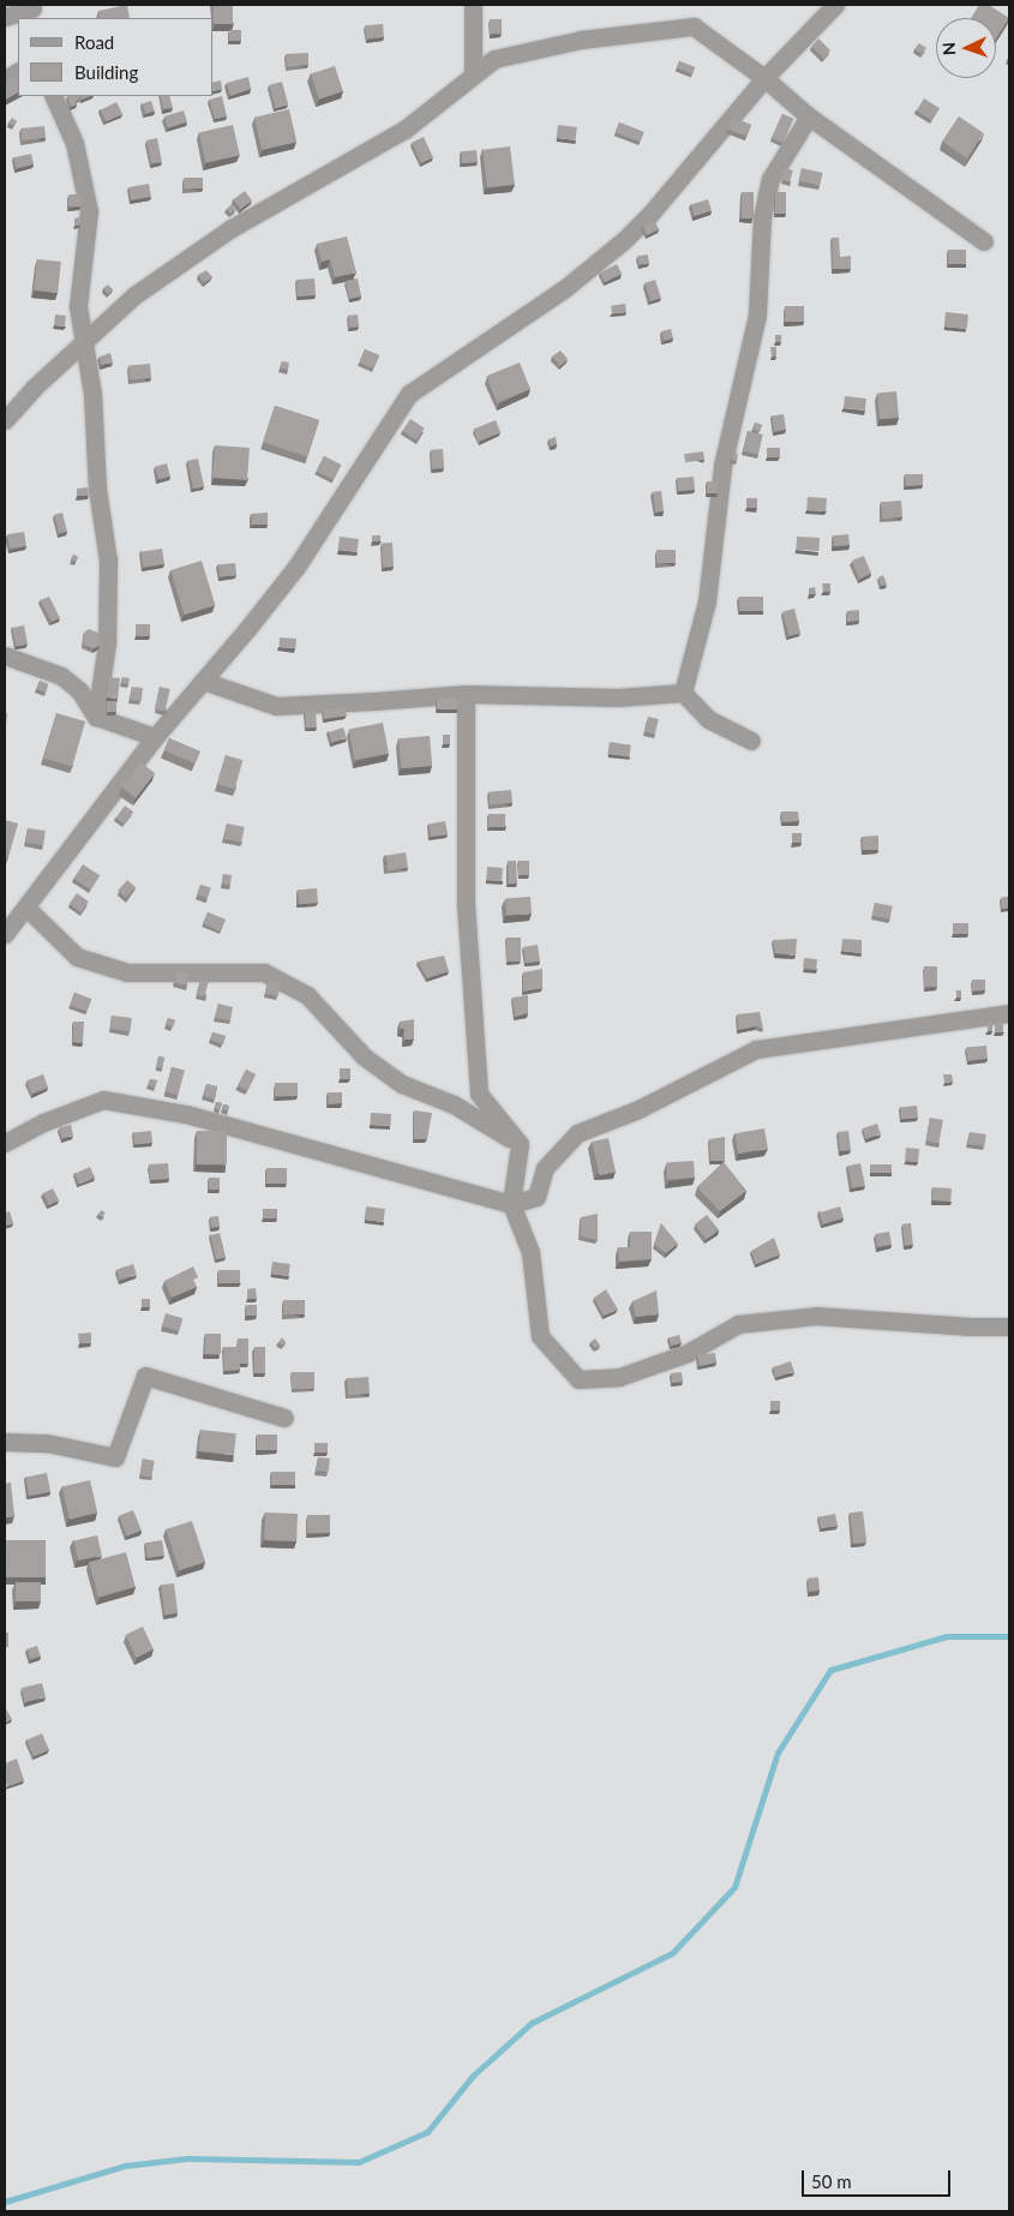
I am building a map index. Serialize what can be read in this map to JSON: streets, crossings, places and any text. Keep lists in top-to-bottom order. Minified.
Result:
{"legend":["Road","Building"],"scale_bar":"50 m","north":"left"}
